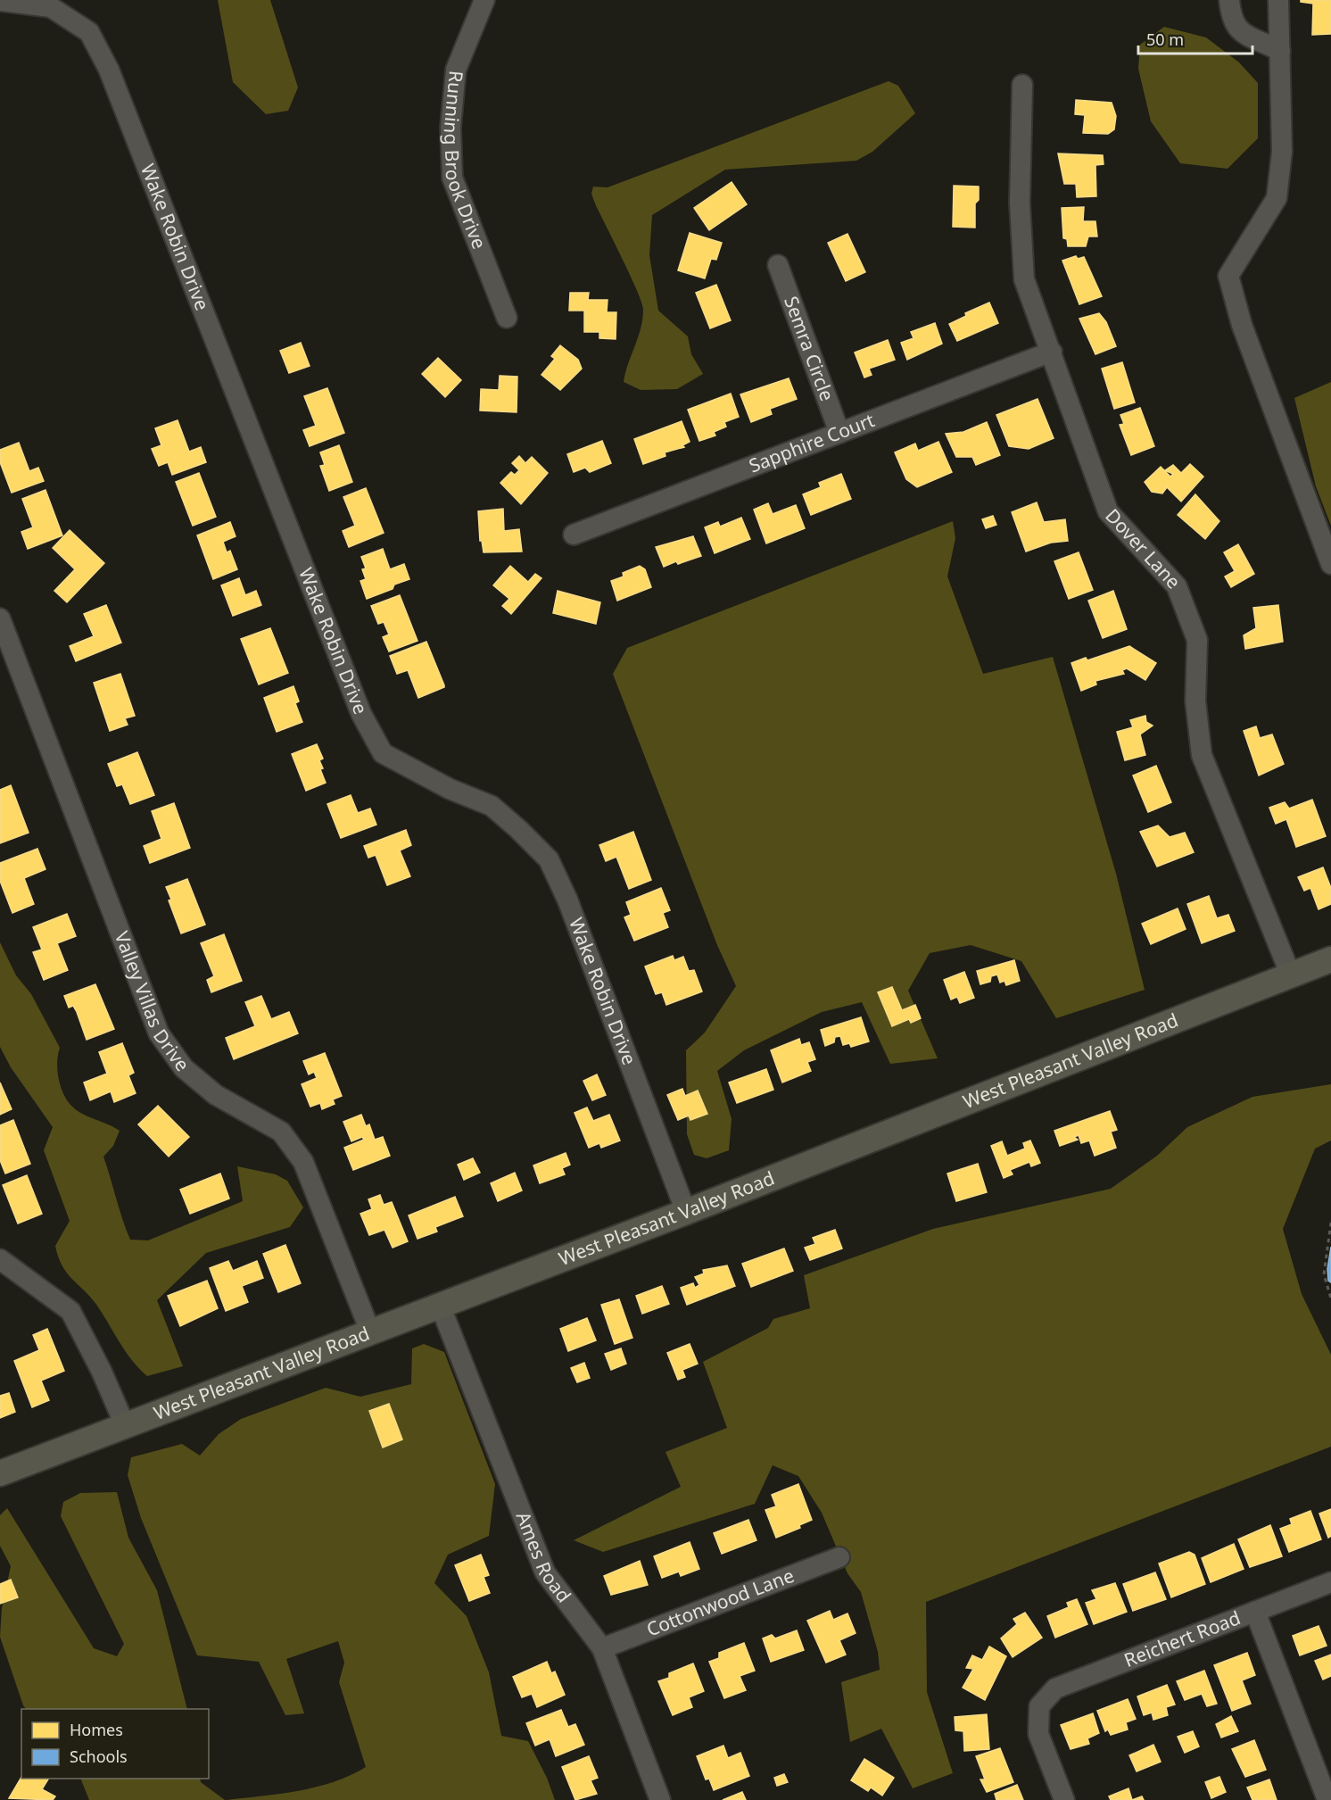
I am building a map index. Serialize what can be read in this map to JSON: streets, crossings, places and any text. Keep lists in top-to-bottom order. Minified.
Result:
{"streets":{"main road":["West Pleasant Valley Road"],"street":["Running Brook Drive","Wake Robin Drive","Semra Circle","Sapphire Court","Dover Lane","Valley Villas Drive","Ames Road","Cottonwood Lane","Reichert Road"]},"crossings":[["Wake Robin Drive","West Pleasant Valley Road"],["Semra Circle","Sapphire Court"],["Sapphire Court","Dover Lane"],["Dover Lane","West Pleasant Valley Road"],["Valley Villas Drive","West Pleasant Valley Road"],["West Pleasant Valley Road","Ames Road"],["Ames Road","Cottonwood Lane"]],"legend":["Homes","Schools"],"scale_bar":"50 m"}
